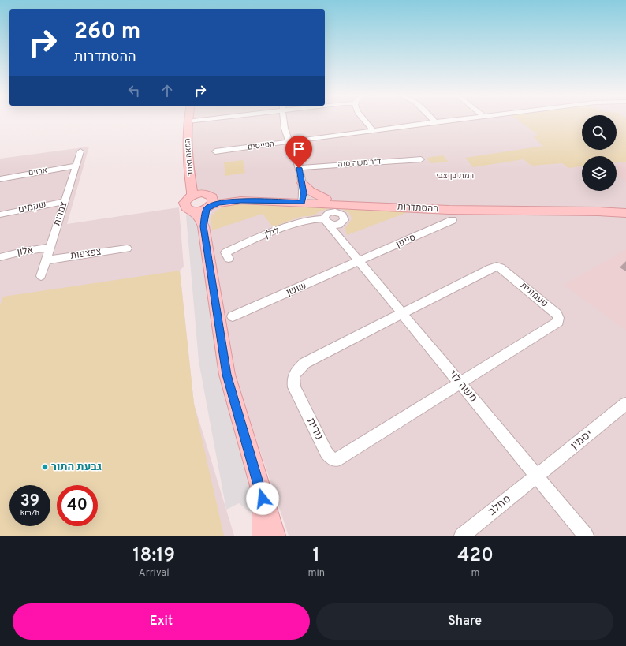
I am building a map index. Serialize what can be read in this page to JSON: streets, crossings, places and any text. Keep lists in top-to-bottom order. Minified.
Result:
{"streets":{"street":["הטייסים","המאה ואחד","ד\"ר משה סנה","ארזים","שקמים","ההסתדרות","צמרות","לילך","סייפן","אלון","צפצפות","שושן","פעמונית","משה לוי","נורית","יסמין","סחלב"]},"crossings":[["ארזים","צמרות"],["שקמים","צמרות"],["צמרות","אלון"],["צמרות","צפצפות"],["לילך","משה לוי"],["סייפן","שושן"],["סייפן","משה לוי"],["שושן","משה לוי"],["פעמונית","משה לוי"],["פעמונית","נורית"],["משה לוי","נורית"],["משה לוי","יסמין"],["משה לוי","סחלב"],["יסמין","סחלב"]],"districts":["רמת בן צבי"],"places":["גבעת התור"],"page":{"turn":["260 m","ההסתדרות"],"speed":"39 km/h","limit":"40","eta":["18:19","Arrival","1","min","420","m"],"buttons":["Exit","Share"]}}
